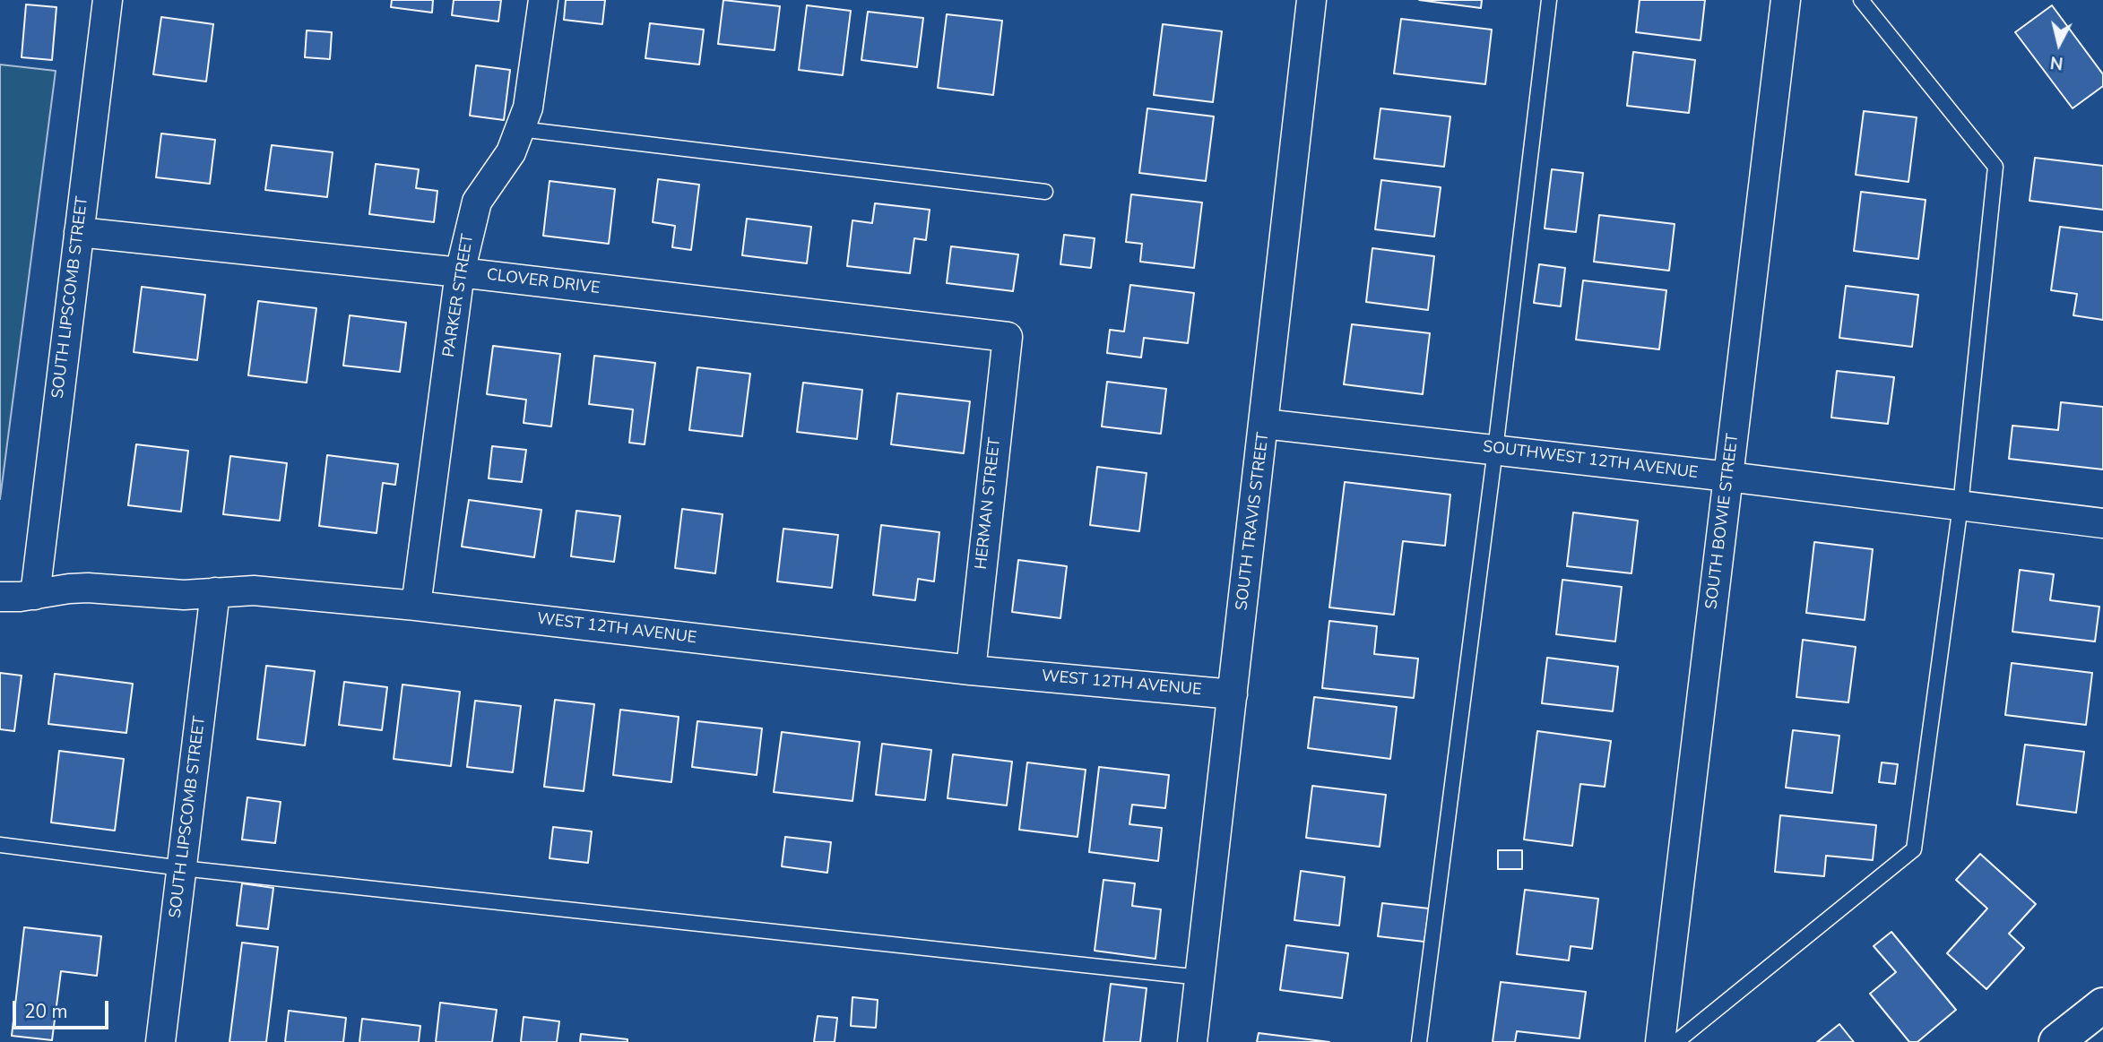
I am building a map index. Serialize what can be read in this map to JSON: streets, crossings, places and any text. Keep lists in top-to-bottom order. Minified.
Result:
{"streets":{"street":["CLOVER DRIVE","PARKER STREET","SOUTH LIPSCOMB STREET","SOUTHWEST 12TH AVENUE","HERMAN STREET","SOUTH TRAVIS STREET","SOUTH BOWIE STREET","WEST 12TH AVENUE"]},"crossings":[["CLOVER DRIVE","PARKER STREET"],["CLOVER DRIVE","SOUTH LIPSCOMB STREET"],["CLOVER DRIVE","HERMAN STREET"],["PARKER STREET","WEST 12TH AVENUE"],["SOUTH LIPSCOMB STREET","WEST 12TH AVENUE"],["SOUTHWEST 12TH AVENUE","SOUTH TRAVIS STREET"],["SOUTHWEST 12TH AVENUE","SOUTH BOWIE STREET"],["HERMAN STREET","WEST 12TH AVENUE"],["SOUTH TRAVIS STREET","WEST 12TH AVENUE"]],"scale_bar":"20 m","north":"bottom"}
